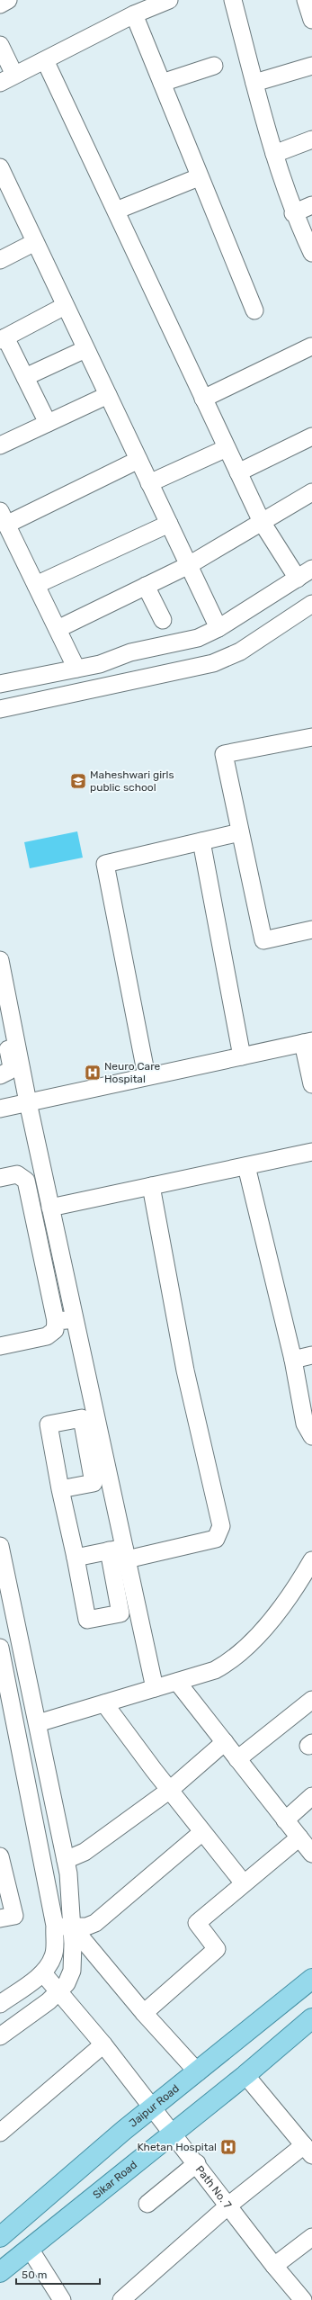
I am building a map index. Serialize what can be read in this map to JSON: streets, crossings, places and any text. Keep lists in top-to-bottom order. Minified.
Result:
{"streets":{"main road":["Jaipur Road","Sikar Road"],"street":["Path No. 7"]},"crossings":[["Jaipur Road","Path No. 7"],["Sikar Road","Path No. 7"]],"places":{"school or university":["Maheshwari girls public school"],"hospital":["Neuro Care Hospital","Khetan Hospital"]},"scale_bar":"50 m"}
